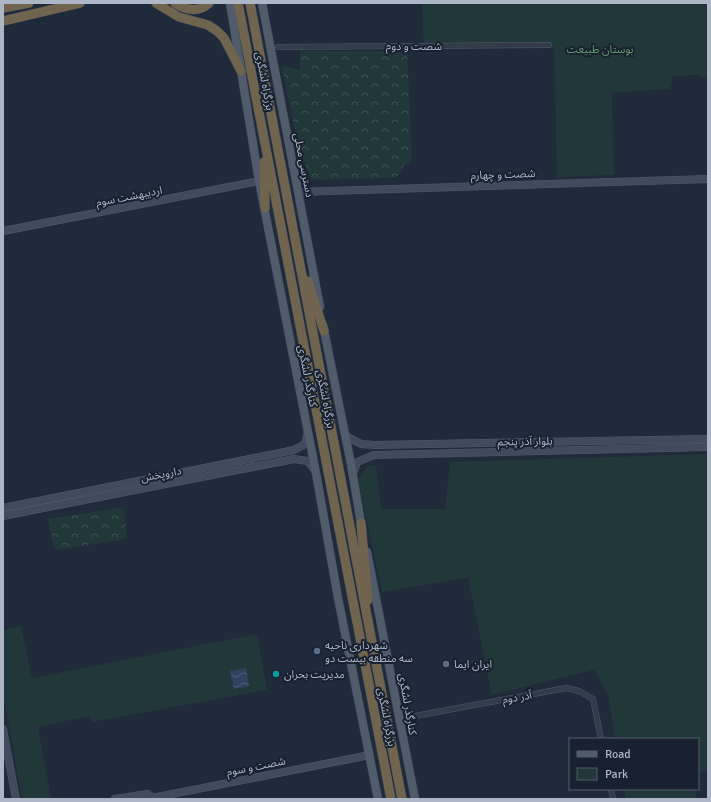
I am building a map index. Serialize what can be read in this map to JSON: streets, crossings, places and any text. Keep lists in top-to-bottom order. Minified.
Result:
{"streets":{"highway":["بزرگراه لشگری"],"main road":["دسترسی محلی","کنارگذر لشگری"],"street":["شصت و دوم","شصت و چهارم","اردیبهشت سوم","بلوار آذر پنجم","داروپخش","آذر دوم","شصت و سوم"]},"crossings":[["دسترسی محلی","شصت و چهارم"],["دسترسی محلی","کنارگذر لشگری"],["اردیبهشت سوم","کنارگذر لشگری"],["کنارگذر لشگری","بلوار آذر پنجم"],["کنارگذر لشگری","آذر دوم"],["کنارگذر لشگری","شصت و سوم"]],"parks":["بوستان طبیعت"],"places":["شهرداری ناحیه سه منطقه بیست دو","ایران ایما","مدیریت بحران"],"legend":["Road","Park"]}
